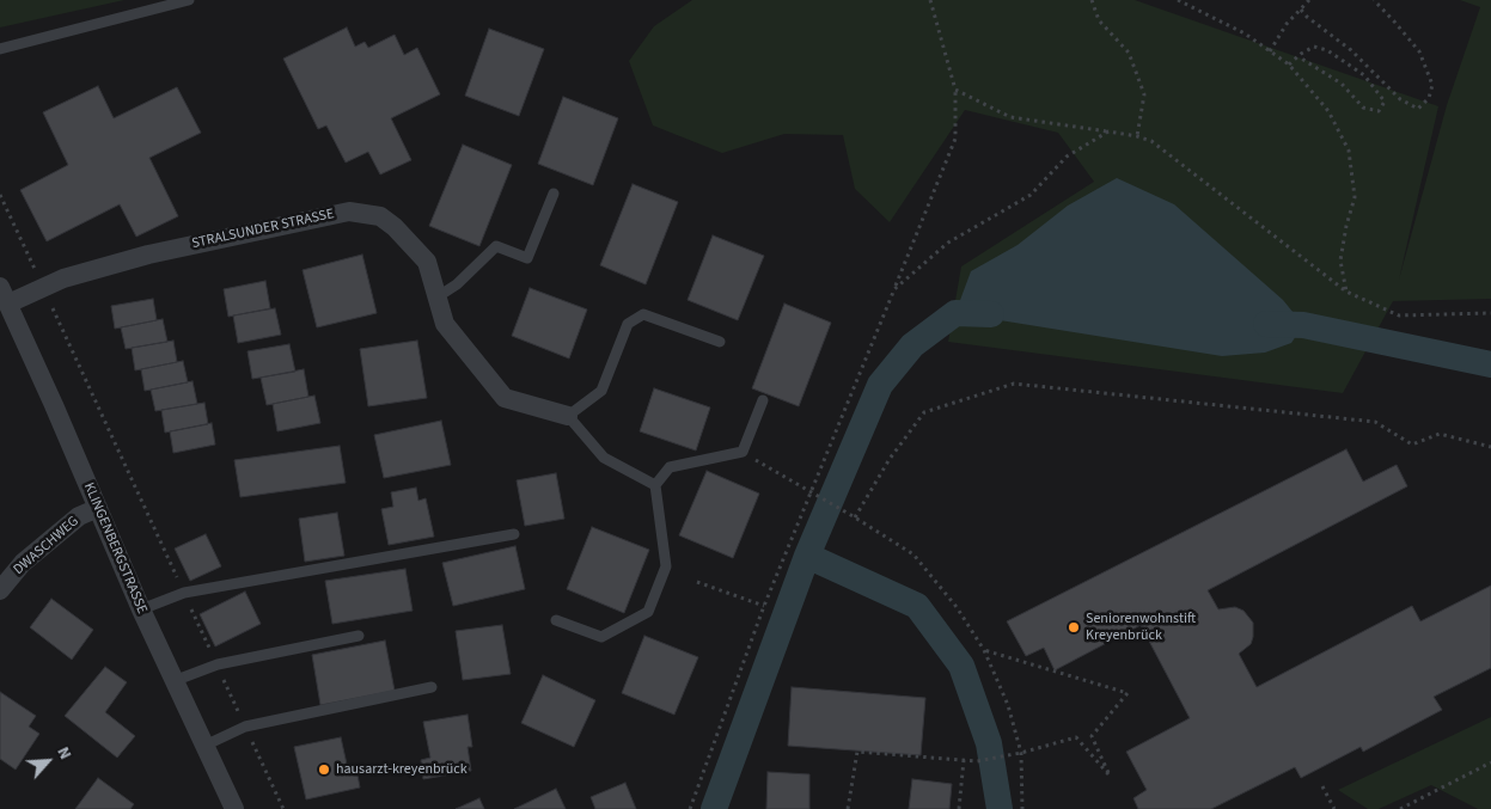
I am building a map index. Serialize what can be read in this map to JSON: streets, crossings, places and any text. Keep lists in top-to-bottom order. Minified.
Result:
{"streets":{"street":["STRALSUNDER STRASSE","DWASCHWEG","KLINGENBERGSTRASSE"]},"crossings":[["STRALSUNDER STRASSE","KLINGENBERGSTRASSE"],["DWASCHWEG","KLINGENBERGSTRASSE"]],"places":["Seniorenwohnstift Kreyenbrück","hausarzt-kreyenbrück"],"north":"top right"}
